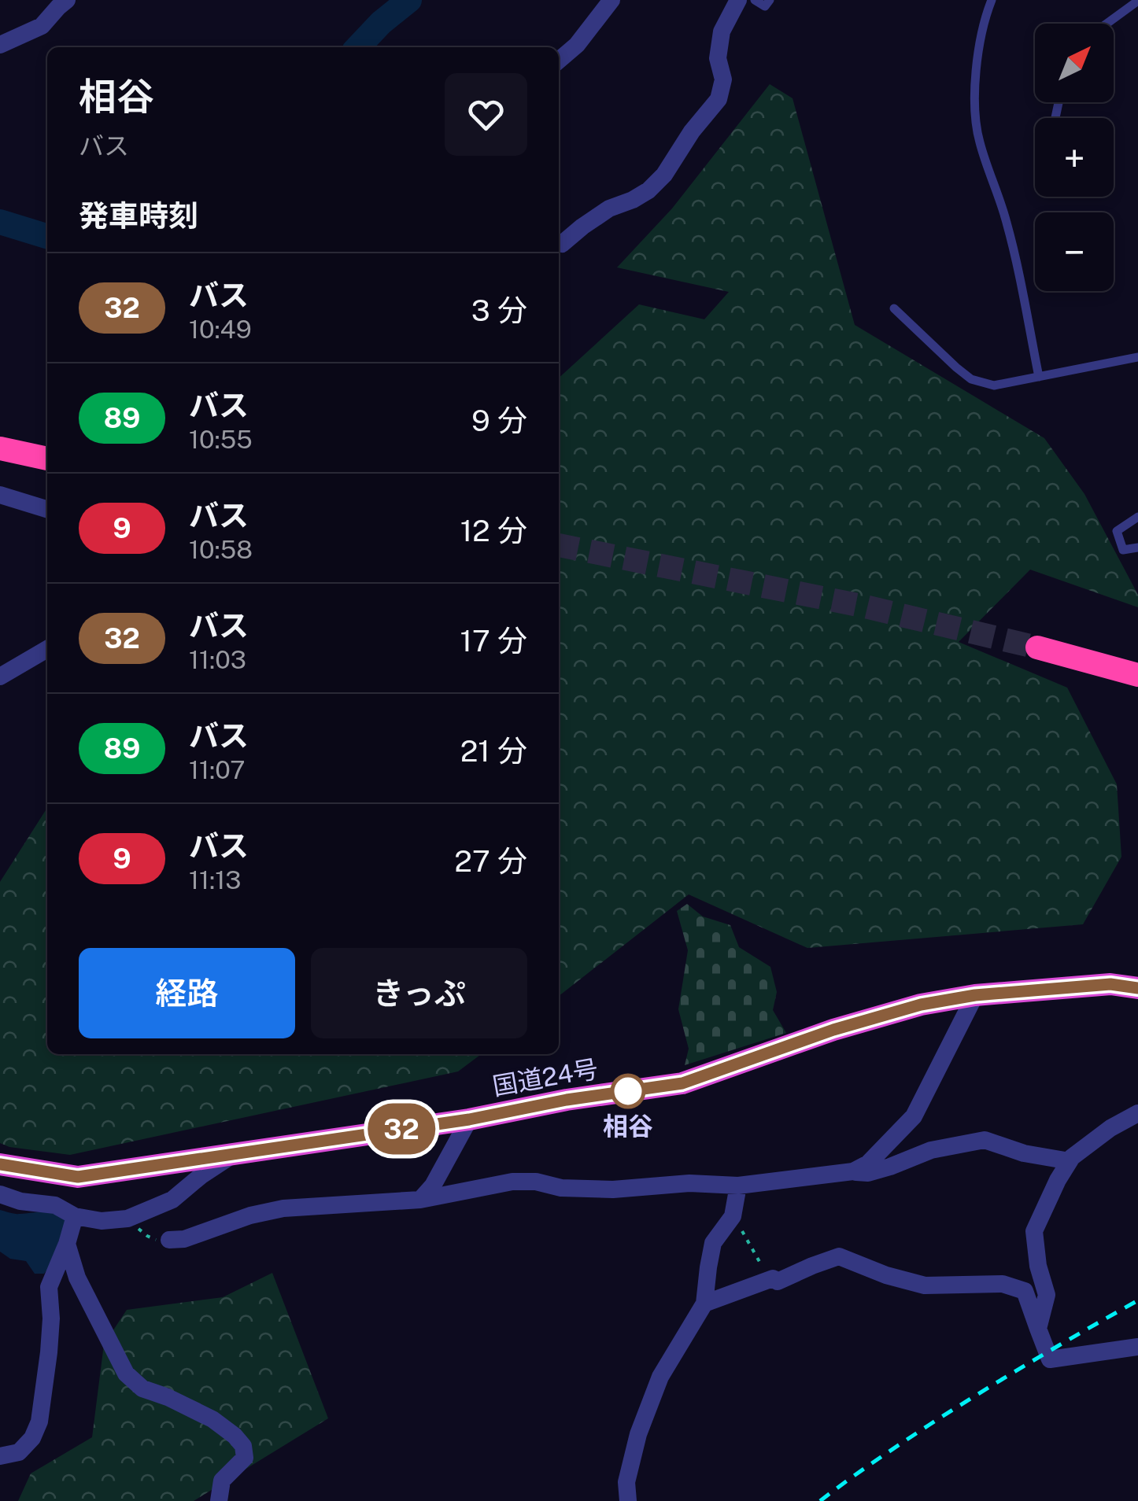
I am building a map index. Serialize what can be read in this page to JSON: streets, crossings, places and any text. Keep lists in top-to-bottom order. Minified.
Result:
{"streets":{"highway":["国道24号"]},"places":["相谷"],"lines":["bus line 32"],"north":"top right","page":{"on_map":"32","map_buttons":["+","−"],"heading":[["相谷","バス"],"発車時刻"],"list":[{"mark":"32","name":"バス","note":"10:49","value":"3 分"},{"mark":"89","name":"バス","note":"10:55","value":"9 分"},{"mark":"9","name":"バス","note":"10:58","value":"12 分"},{"mark":"32","name":"バス","note":"11:03","value":"17 分"},{"mark":"89","name":"バス","note":"11:07","value":"21 分"},{"mark":"9","name":"バス","note":"11:13","value":"27 分"}],"buttons":["経路","きっぷ"]}}
